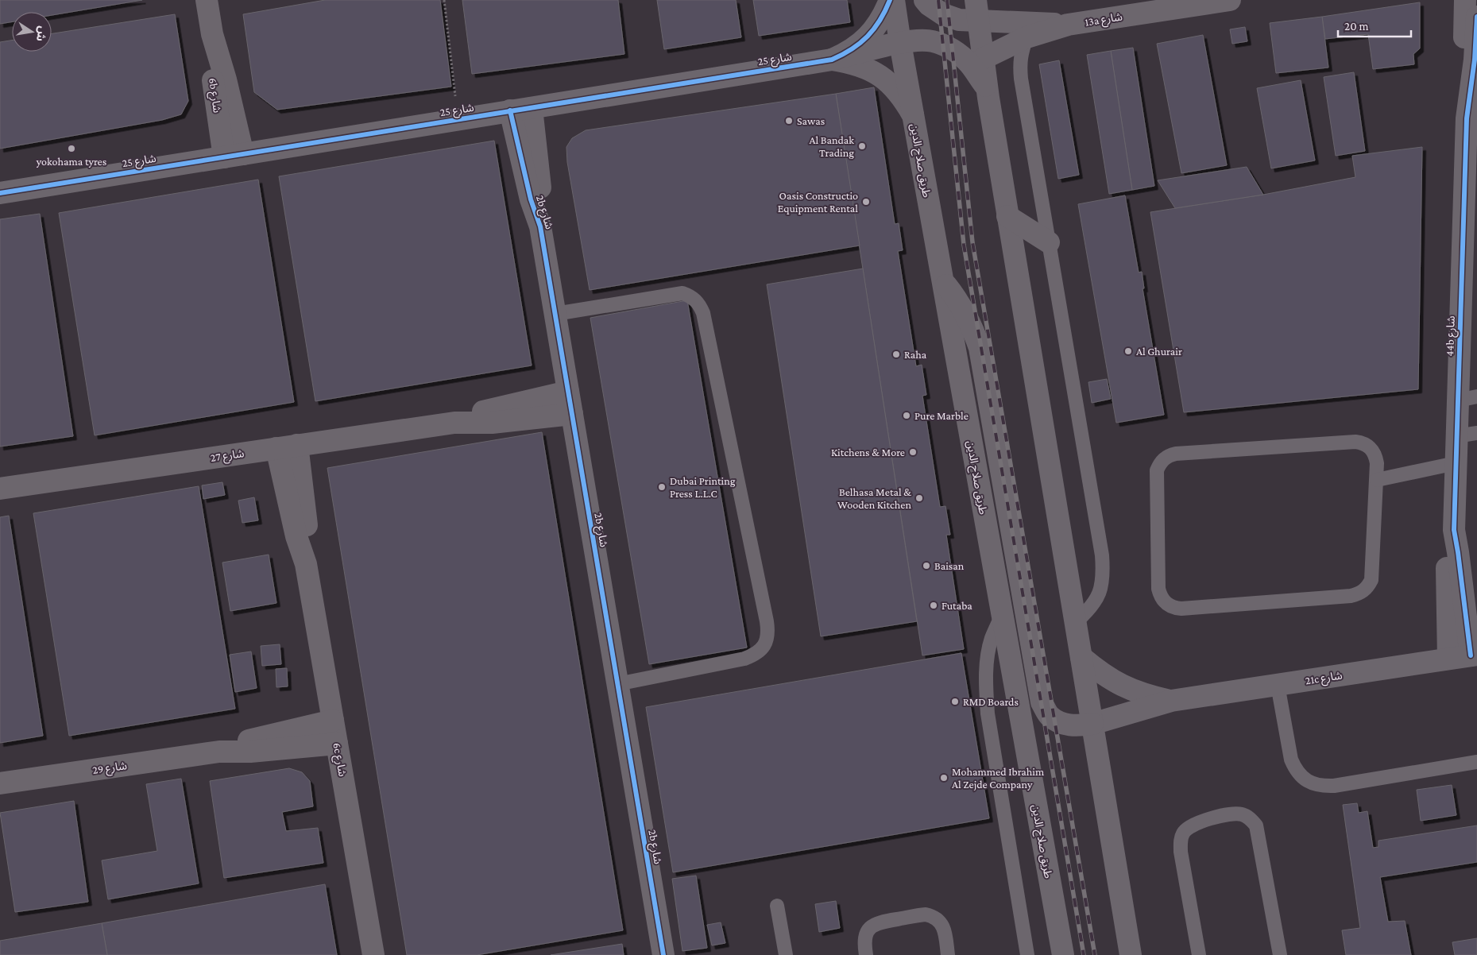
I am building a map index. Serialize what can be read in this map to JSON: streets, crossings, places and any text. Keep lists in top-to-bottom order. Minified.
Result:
{"streets":{"street":["13a شارع","شارع 25","6b شارع","طريق صلاح الدين","2b شارع","44b شارع","شارع 27","21c شارع","6c شارع","شارع 29"]},"crossings":[["شارع 25","6b شارع"],["شارع 25","طريق صلاح الدين"],["شارع 25","2b شارع"],["طريق صلاح الدين","21c شارع"],["2b شارع","شارع 27"],["44b شارع","21c شارع"],["شارع 27","6c شارع"],["6c شارع","شارع 29"]],"places":["Sawas","Al Bandak Trading","yokohama tyres","Oasis Constructio Equipment Rental","Al Ghurair","Raha","Pure Marble","Kitchens & More","Dubai Printing Press L.L.C","Belhasa Metal & Wooden Kitchen","Baisan","Futaba","RMD Boards","Mohammed Ibrahim Al Zejde Company"],"scale_bar":"20 m","north":"right"}
